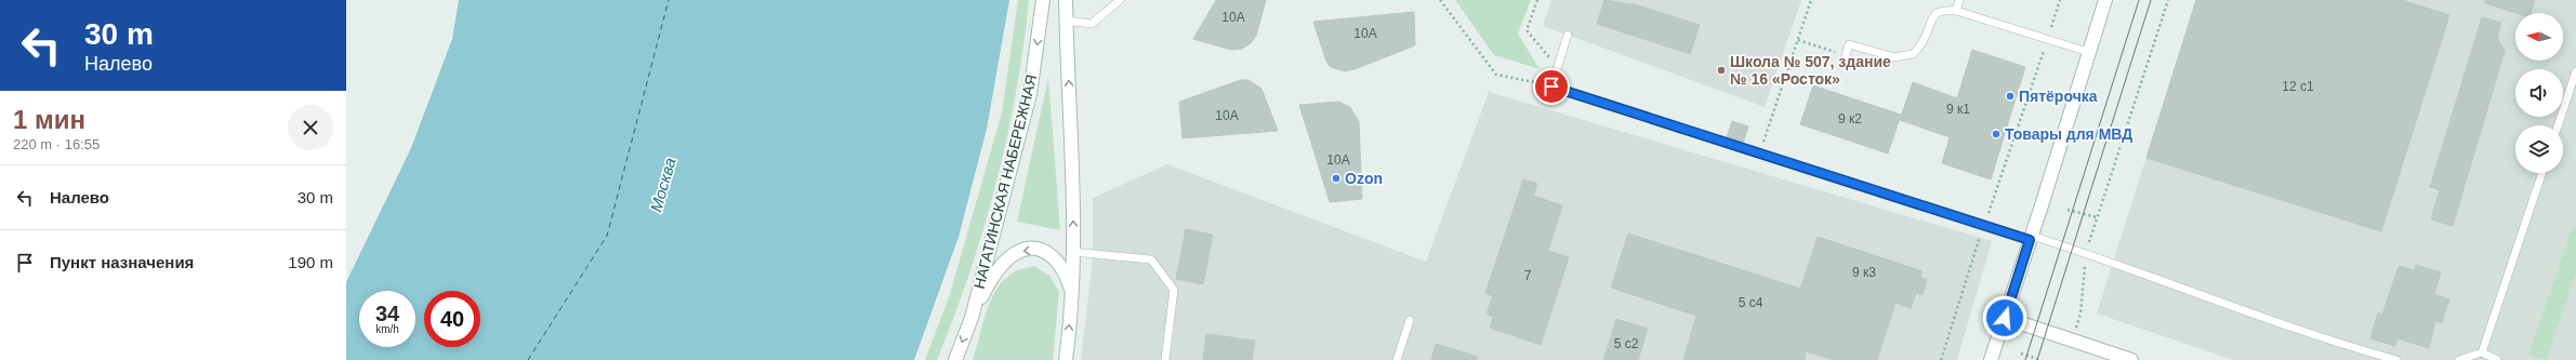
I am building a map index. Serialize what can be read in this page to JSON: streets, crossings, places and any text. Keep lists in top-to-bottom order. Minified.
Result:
{"streets":{"main road":["НАГАТИНСКАЯ НАБЕРЕЖНАЯ"]},"water":["Москва"],"places":["Школа № 507, здание № 16 «Росток»","Пятёрочка","Товары для МВД","Ozon"],"house_numbers":["10А","10А","12 с1","9 к1","10А","9 к2","10А","9 к3","7","5 с4","5 с2"],"north":"left","page":{"turn":["30 m","Налево"],"heading":["1 мин","220 m · 16:55"],"list":[{"name":"Налево","value":"30 m"},{"name":"Пункт назначения","value":"190 m"}],"speed":"34 km/h","limit":"40"}}
